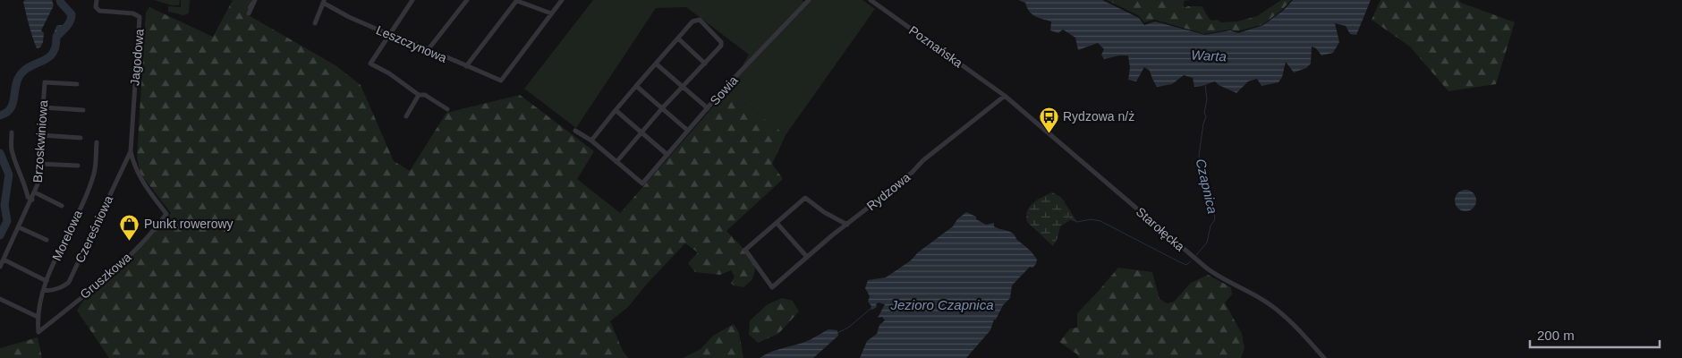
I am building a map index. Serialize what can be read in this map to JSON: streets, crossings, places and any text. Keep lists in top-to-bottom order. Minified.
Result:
{"streets":{"street":["Leszczynowa","Poznańska","Jagodowa","Sowia","Brzoskwiniowa","Rydzowa","Czereśniowa","Starołęcka","Morelowa","Gruszkowa"]},"crossings":[["Poznańska","Rydzowa"],["Poznańska","Starołęcka"],["Jagodowa","Czereśniowa"],["Jagodowa","Gruszkowa"],["Rydzowa","Starołęcka"],["Czereśniowa","Morelowa"],["Czereśniowa","Gruszkowa"],["Morelowa","Gruszkowa"]],"water":["Warta","Czapnica","Jezioro Czapnica"],"places":{"bus stop":["Rydzowa n/ż"],"shop":["Punkt rowerowy"]},"scale_bar":"200 m"}
